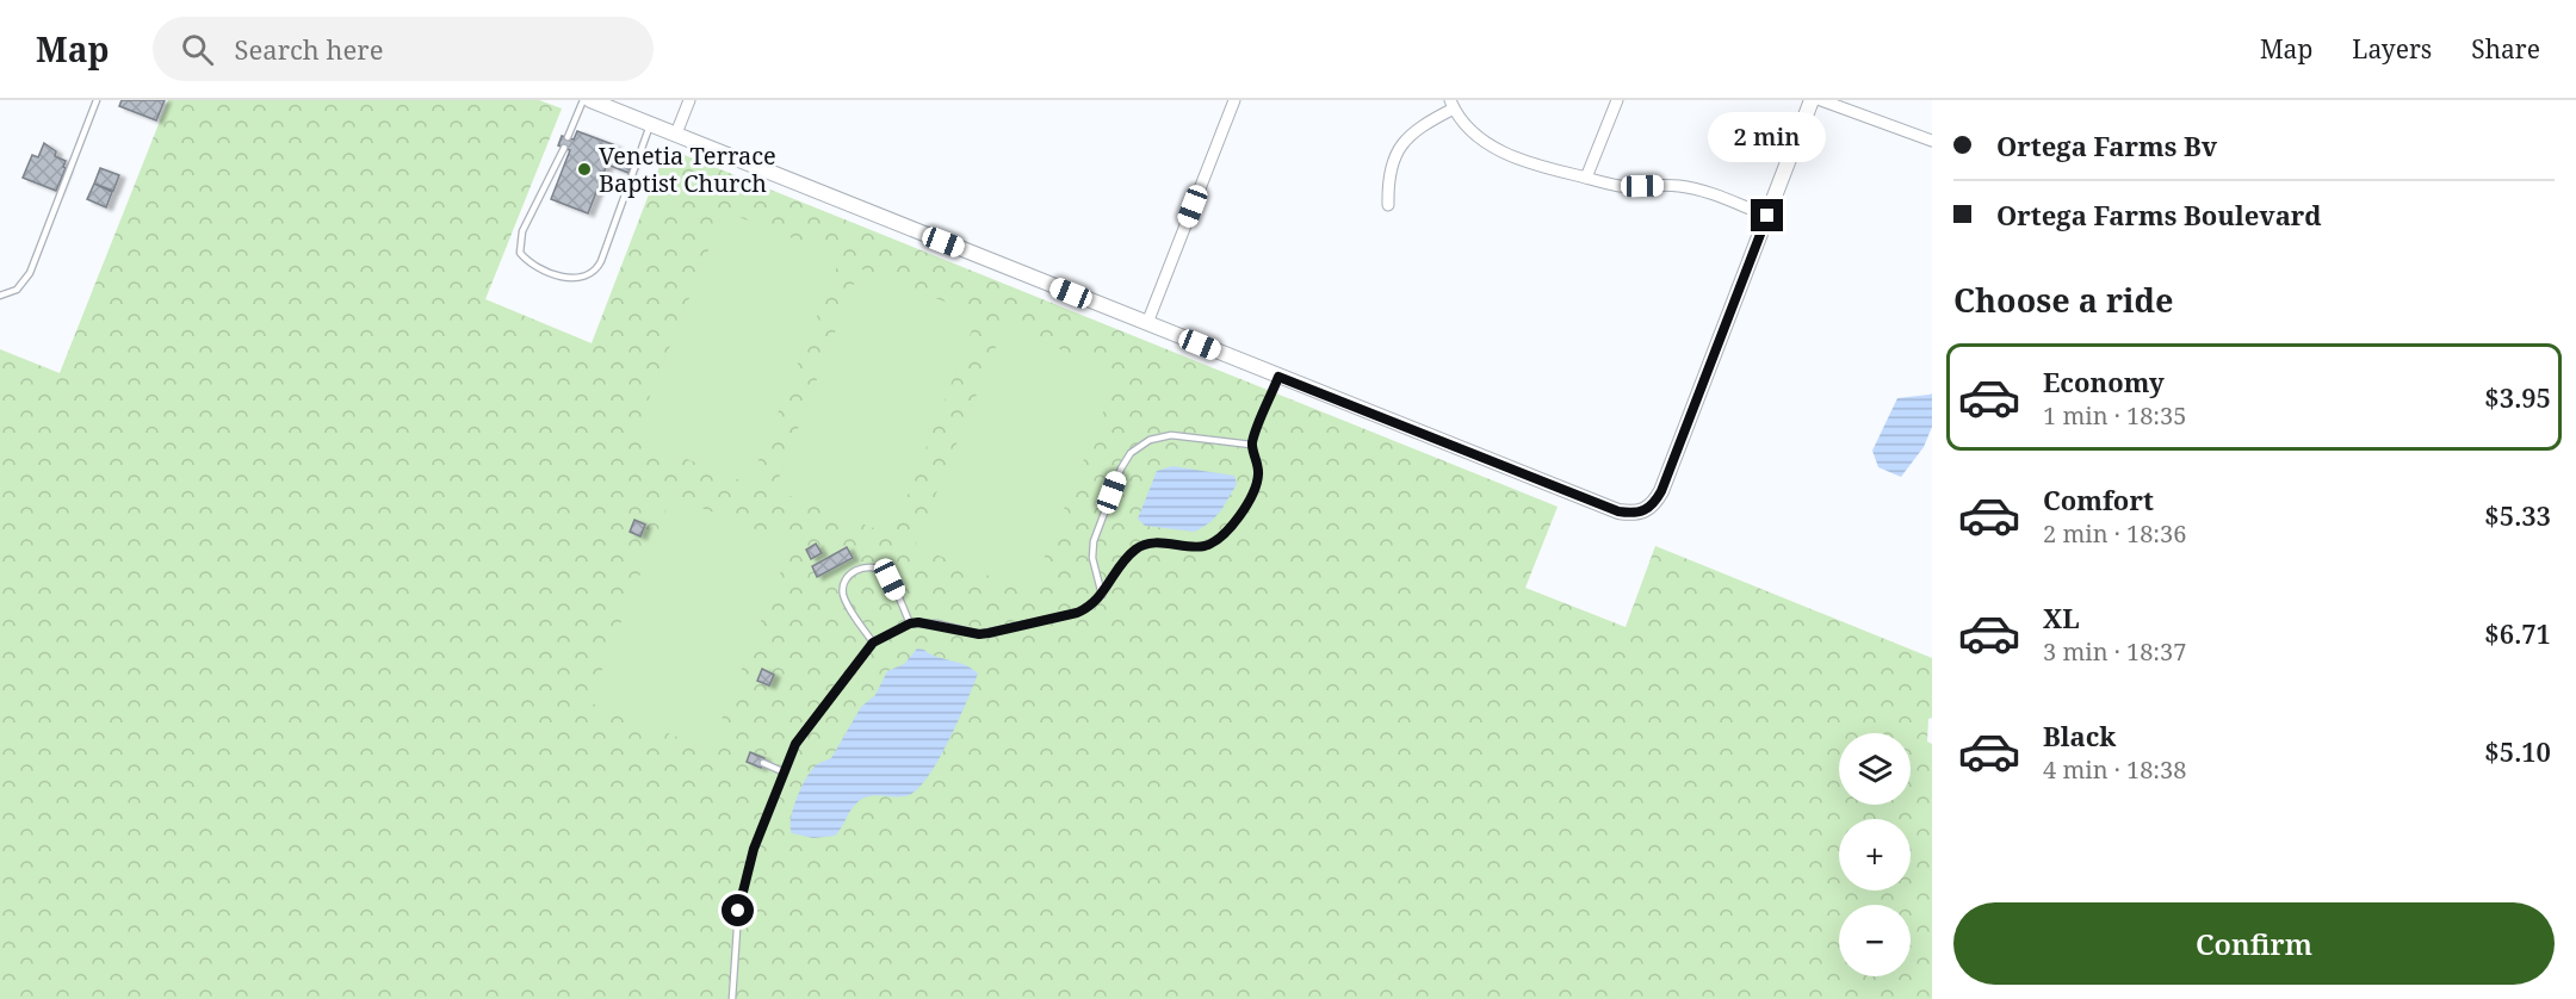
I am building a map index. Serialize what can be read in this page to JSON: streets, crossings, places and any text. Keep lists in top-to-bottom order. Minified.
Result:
{"places":["Venetia Terrace Baptist Church"],"page":{"header":"Map","search":"Search here","nav":["Map","Layers","Share"],"banner":["Ortega Farms Bv","Ortega Farms Boulevard"],"bubble":"2 min","heading":"Choose a ride","list":[{"name":"Economy","note":"1 min · 18:35","value":"$3.95"},{"name":"Comfort","note":"2 min · 18:36","value":"$5.33"},{"name":"XL","note":"3 min · 18:37","value":"$6.71"},{"name":"Black","note":"4 min · 18:38","value":"$5.10"}],"map_buttons":["+","−"],"buttons":"Confirm"}}
